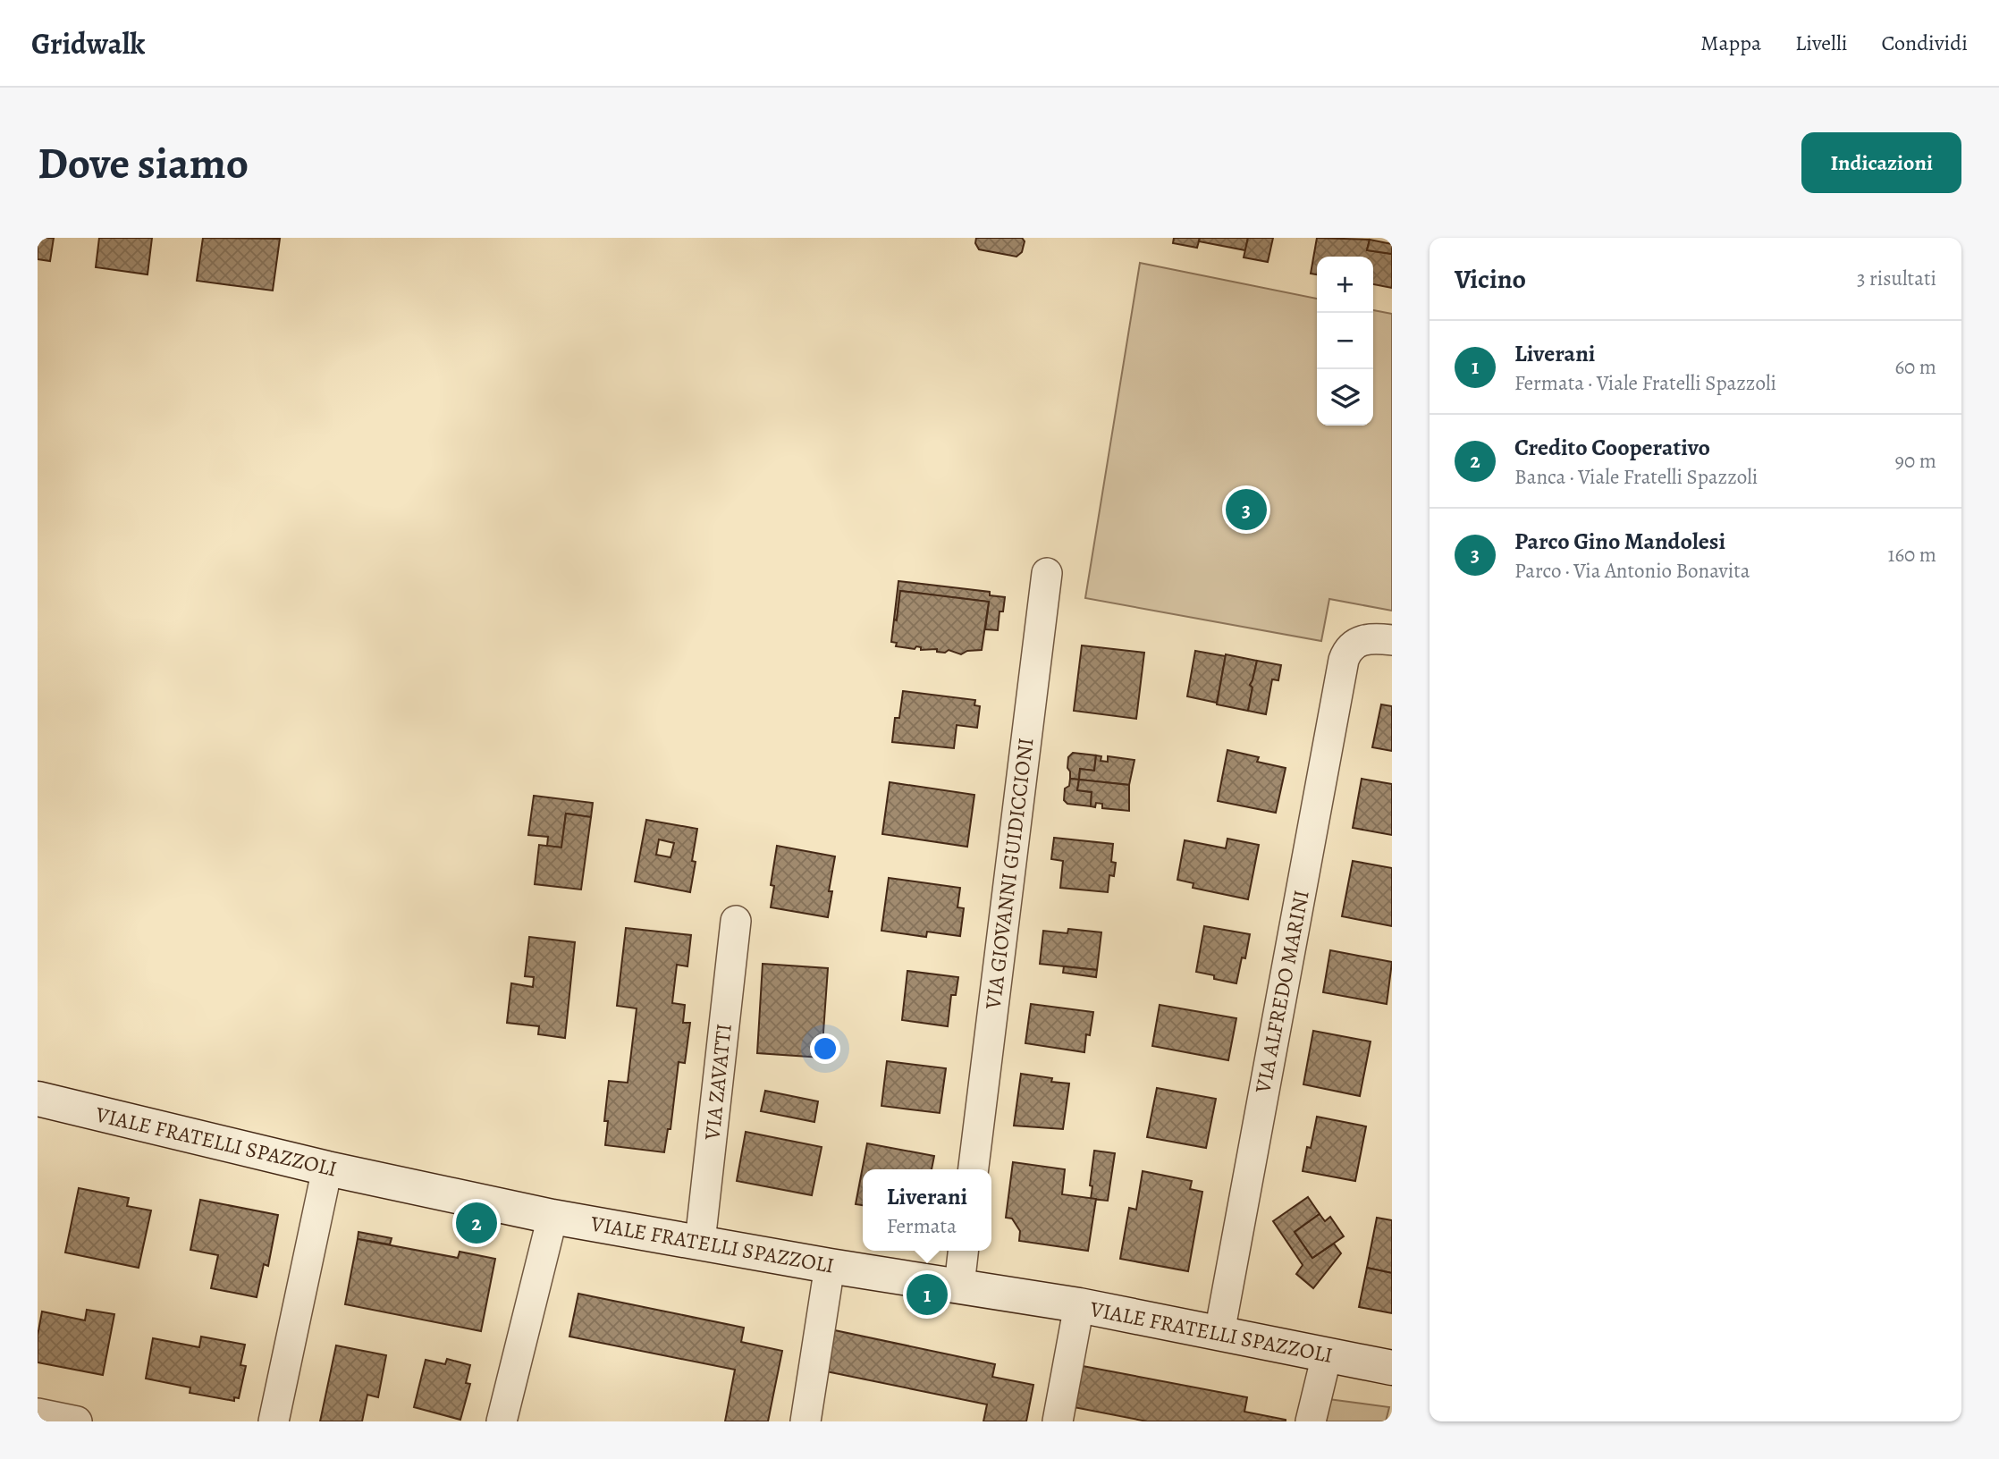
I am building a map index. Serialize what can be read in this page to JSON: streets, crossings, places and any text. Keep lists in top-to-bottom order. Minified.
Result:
{"streets":{"street":["VIA GIOVANNI GUIDICCIONI","VIA ALFREDO MARINI","VIA ZAVATTI","VIALE FRATELLI SPAZZOLI"]},"crossings":[["VIA ALFREDO MARINI","VIALE FRATELLI SPAZZOLI"],["VIA ZAVATTI","VIALE FRATELLI SPAZZOLI"]],"page":{"header":"Gridwalk","nav":["Mappa","Livelli","Condividi"],"buttons":"Indicazioni","title":"Dove siamo","heading":["Vicino","3 risultati"],"map_buttons":["+","−"],"list":[{"mark":"1","name":"Liverani","note":"Fermata · Viale Fratelli Spazzoli","value":"60 m"},{"mark":"2","name":"Credito Cooperativo","note":"Banca · Viale Fratelli Spazzoli","value":"90 m"},{"mark":"3","name":"Parco Gino Mandolesi","note":"Parco · Via Antonio Bonavita","value":"160 m"}],"pins":["3","2","1"],"popup":["Liverani","Fermata"]}}
